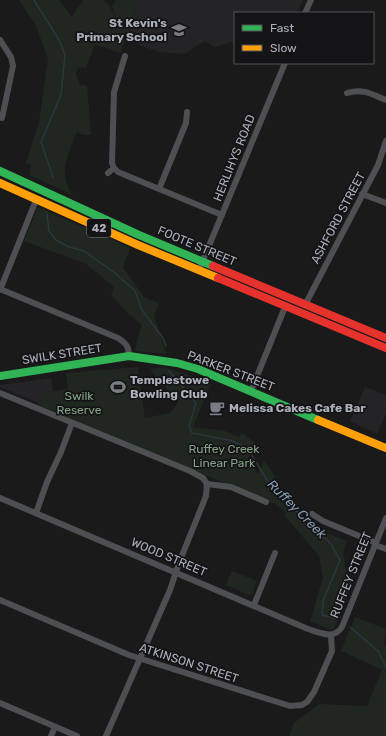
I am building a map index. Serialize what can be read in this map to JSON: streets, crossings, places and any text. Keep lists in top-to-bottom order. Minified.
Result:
{"streets":{"main road":["42","FOOTE STREET","SWILK STREET","PARKER STREET"],"street":["HERLIHYS ROAD","ASHFORD STREET","WOOD STREET","RUFFEY STREET","ATKINSON STREET"]},"crossings":[["HERLIHYS ROAD","FOOTE STREET"],["ASHFORD STREET","FOOTE STREET"],["SWILK STREET","PARKER STREET"],["WOOD STREET","RUFFEY STREET"],["WOOD STREET","ATKINSON STREET"],["RUFFEY STREET","ATKINSON STREET"]],"water":["Ruffey Creek"],"parks":["Swilk Reserve","Ruffey Creek Linear Park"],"places":{"school or university":["St Kevin's Primary School"],"sports":["Templestowe Bowling Club"],"cafe":["Melissa Cakes Cafe Bar"]},"legend":["Fast","Slow"]}
